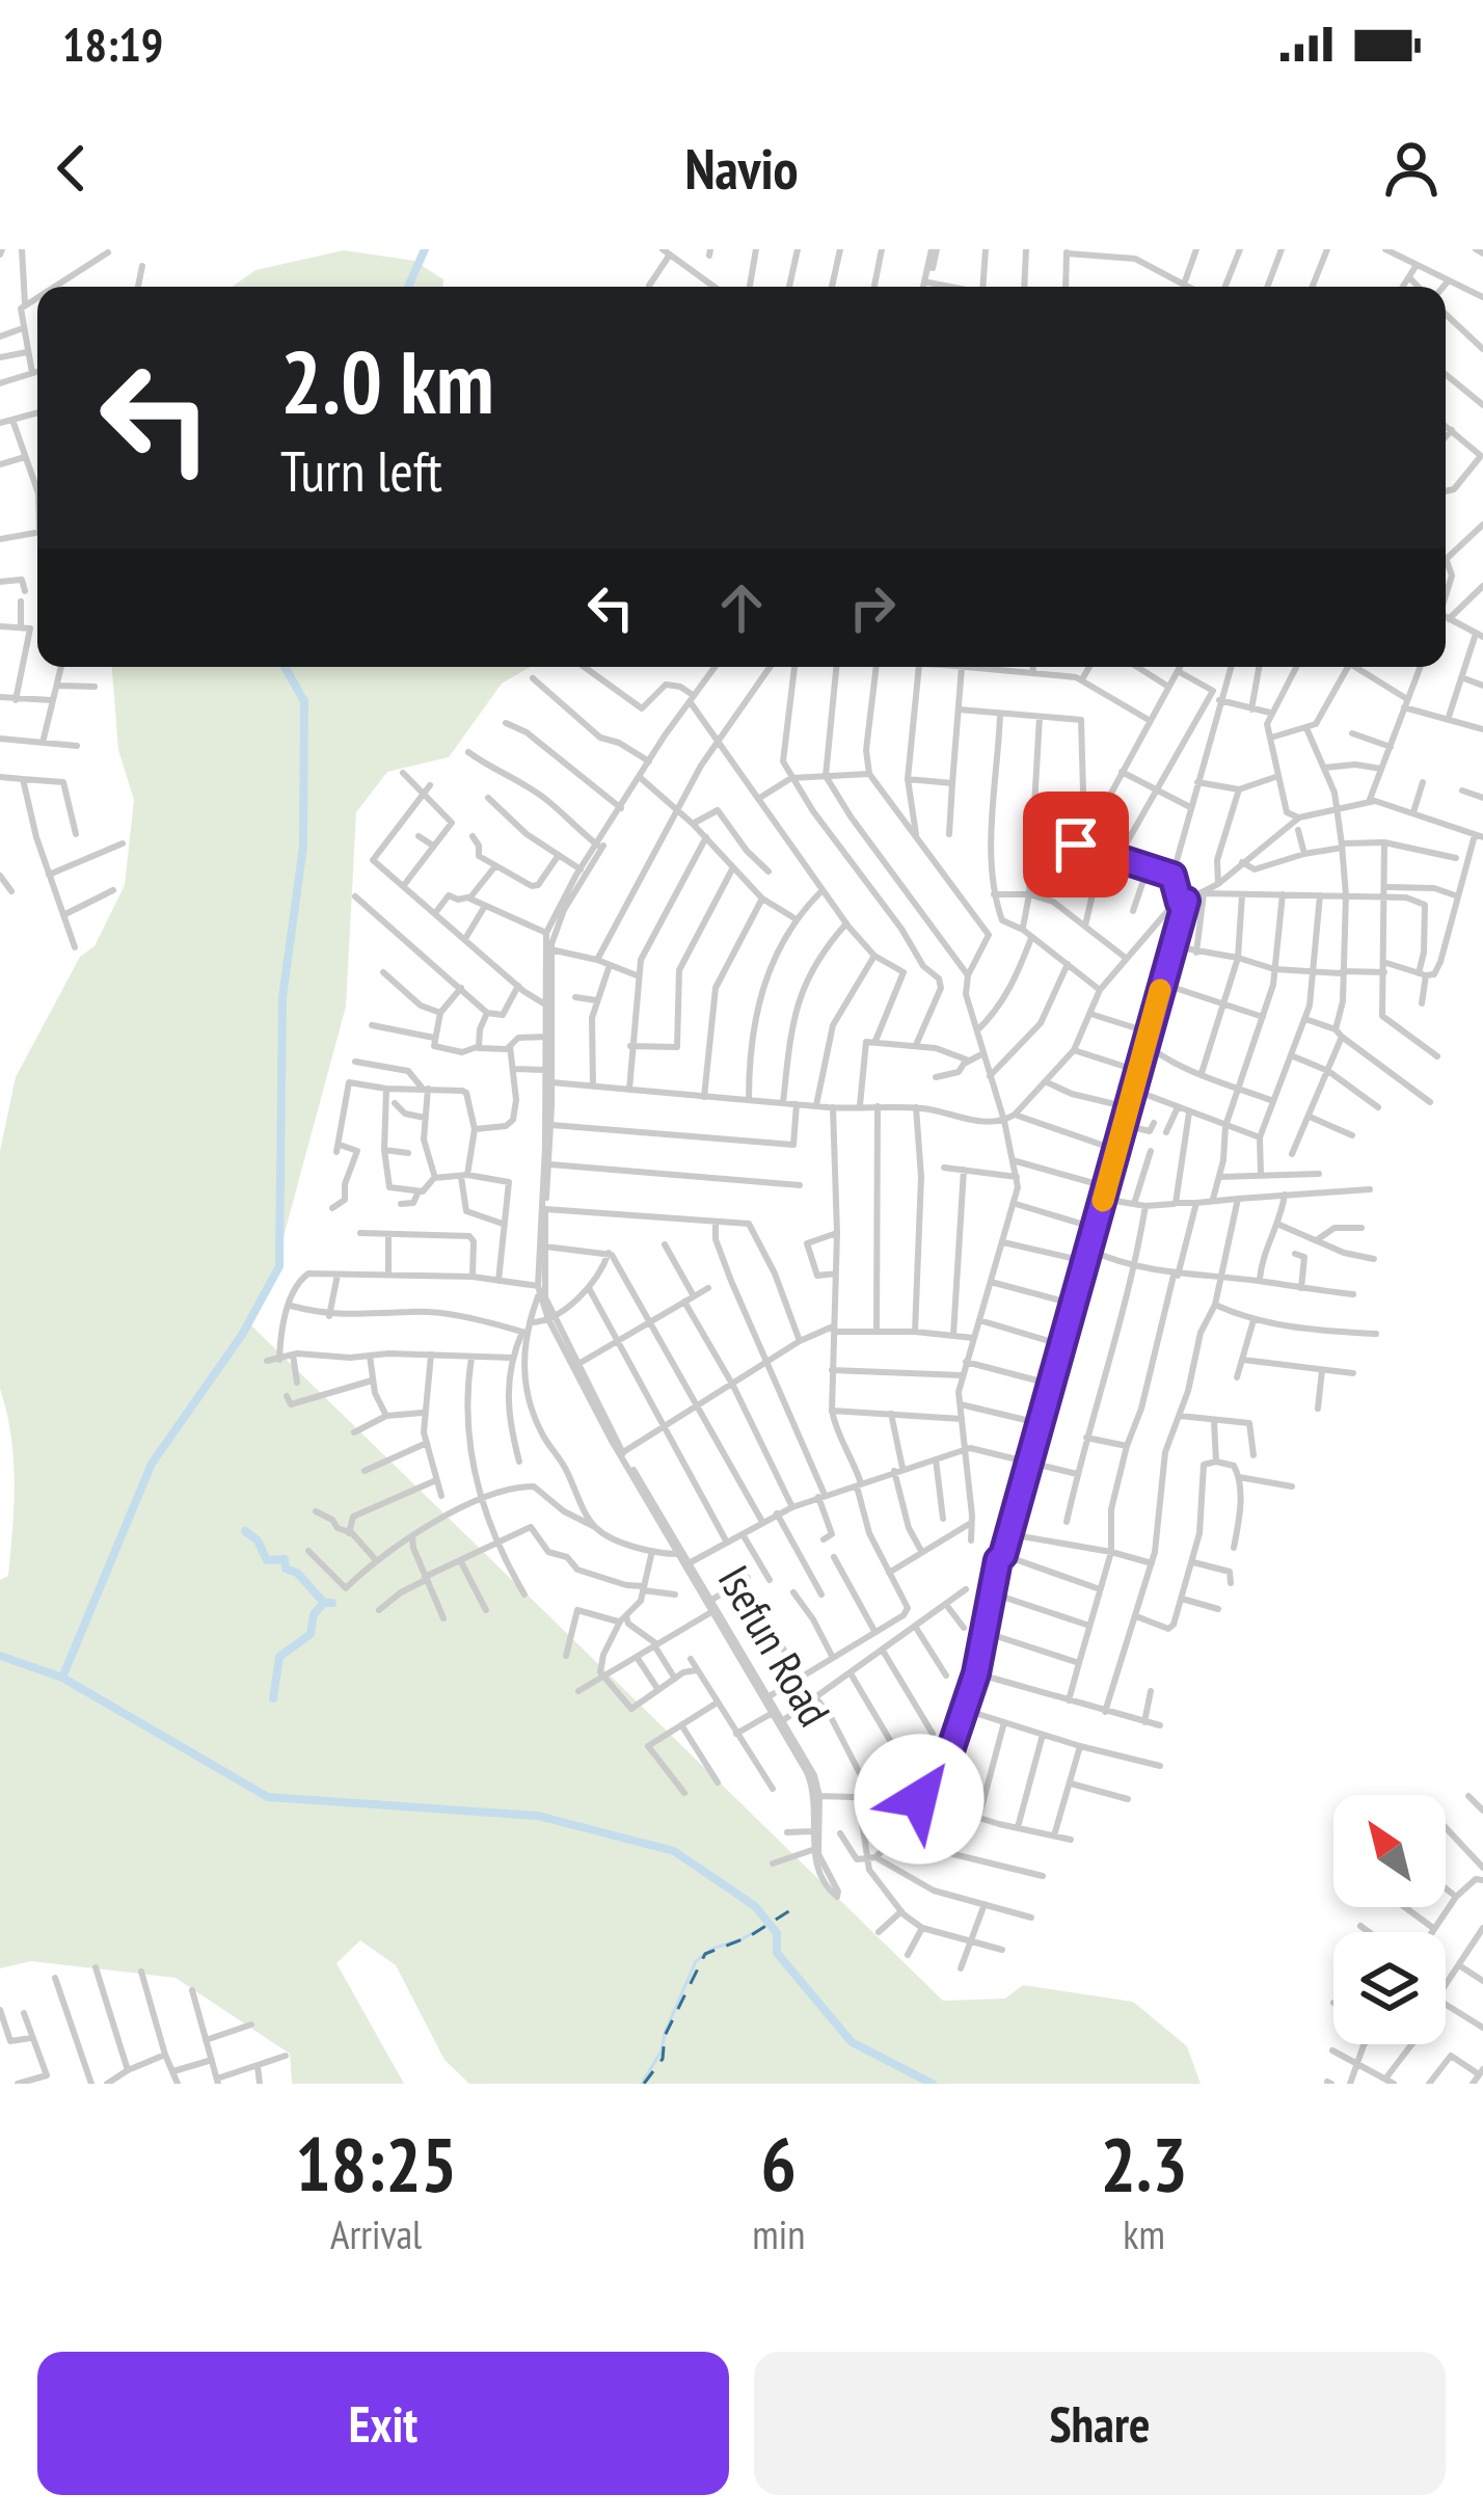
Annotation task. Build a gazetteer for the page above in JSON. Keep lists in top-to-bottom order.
{
  "streets": {
    "street": ["Isefun Road"]
  },
  "north": "top left",
  "page": {
    "status": "18:19",
    "header": "Navio",
    "turn": ["2.0 km", "Turn left"],
    "eta": [
      "18:25",
      "Arrival",
      "6",
      "min",
      "2.3",
      "km"
    ],
    "buttons": ["Exit", "Share"]
  }
}
